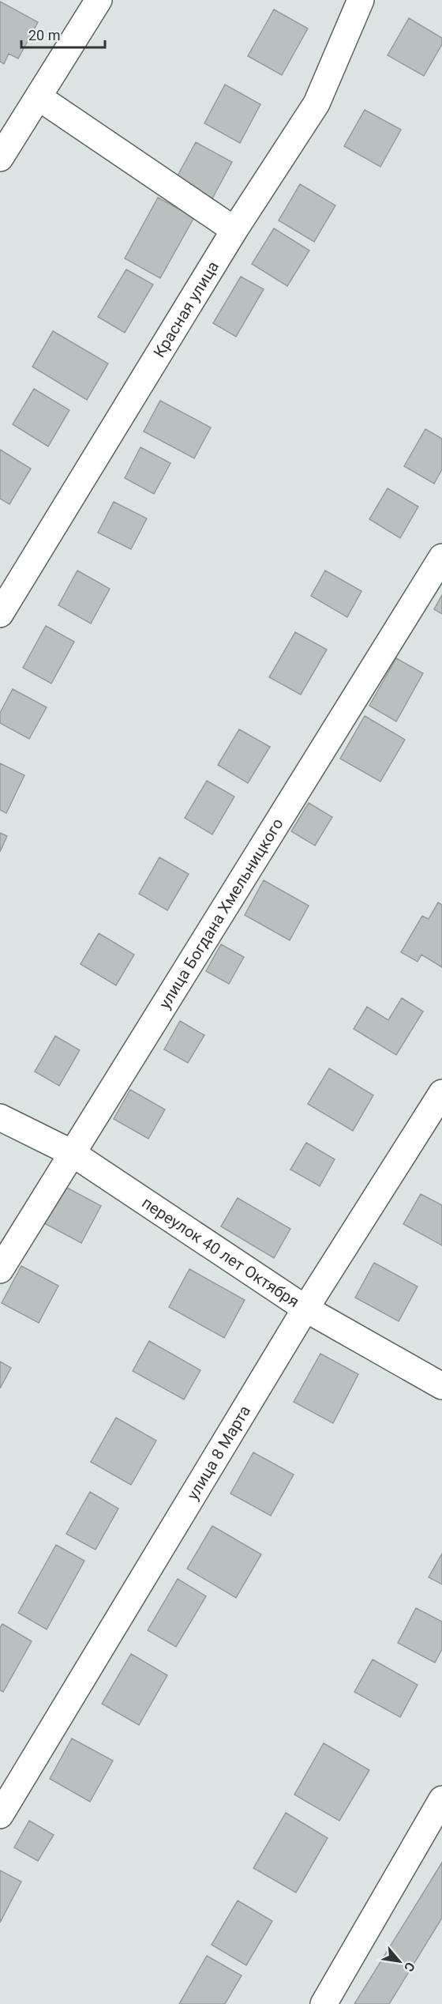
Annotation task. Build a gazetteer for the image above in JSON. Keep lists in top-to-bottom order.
{
  "streets": {
    "street": [
      "Красная улица",
      "улица Богдана Хмельницкого",
      "переулок 40 лет Октября",
      "улица 8 Марта"
    ]
  },
  "crossings": [
    ["улица Богдана Хмельницкого", "переулок 40 лет Октября"],
    ["переулок 40 лет Октября", "улица 8 Марта"]
  ],
  "scale_bar": "20 m",
  "north": "bottom right"
}
